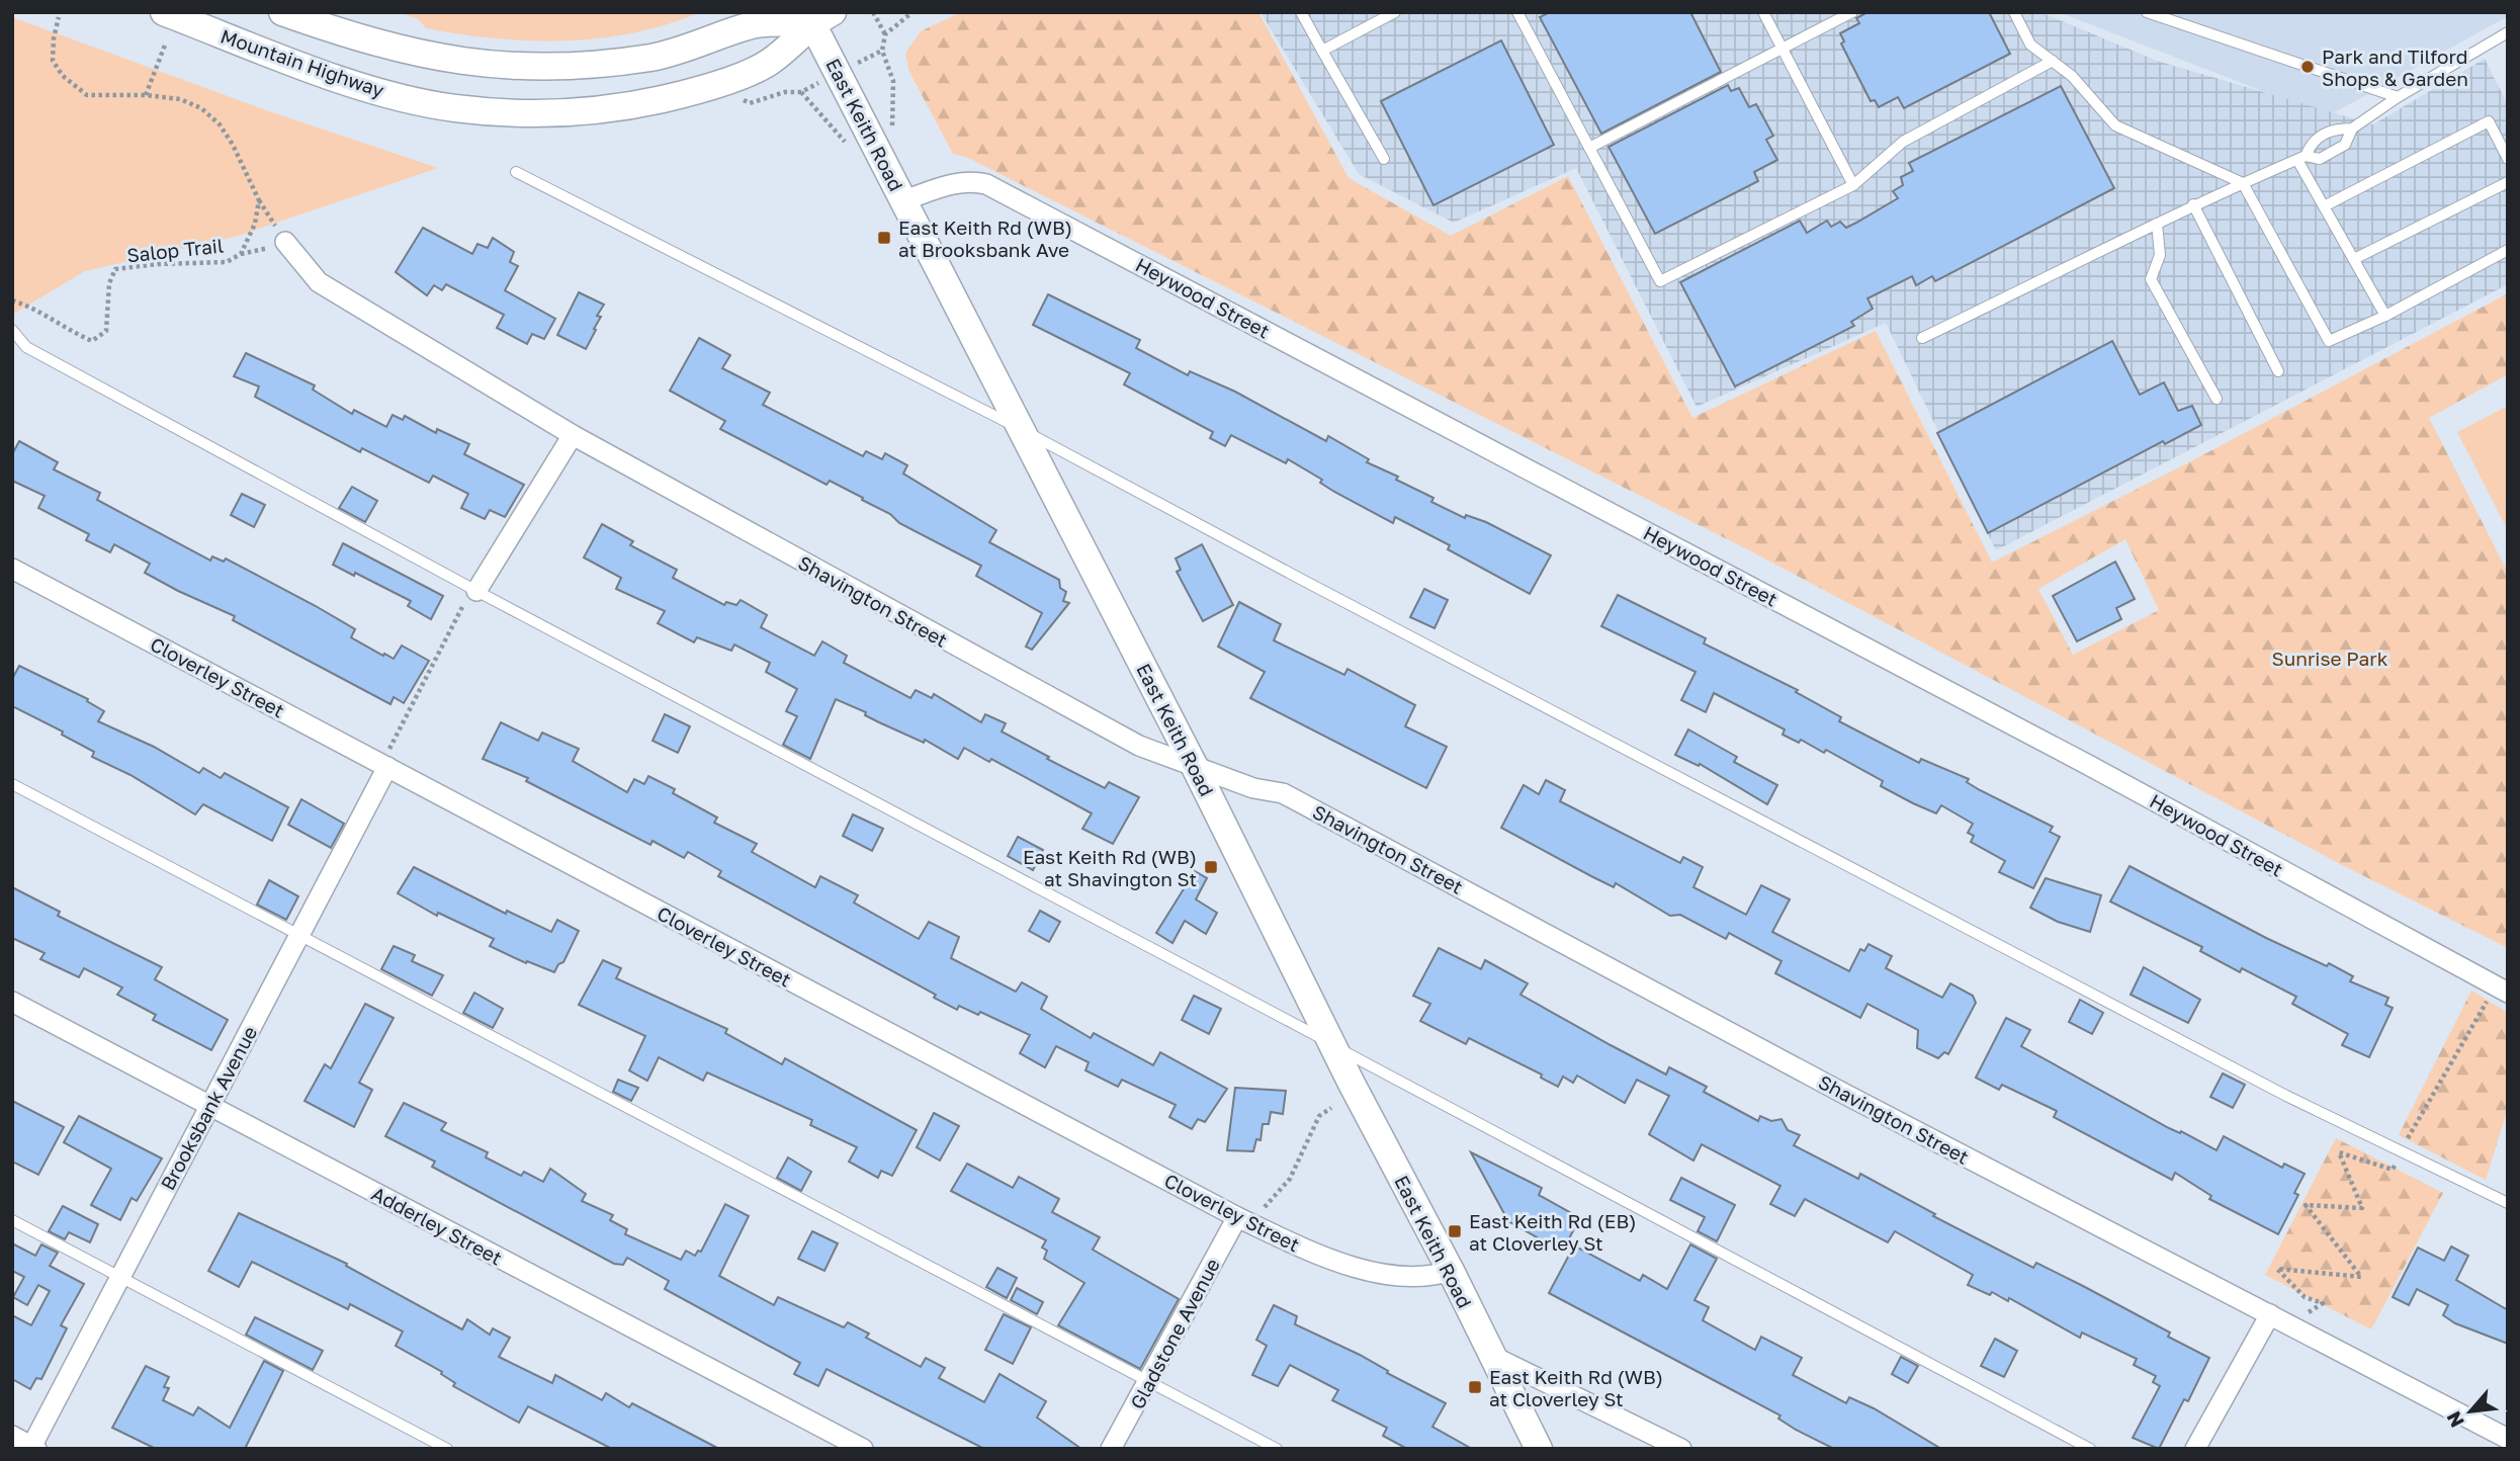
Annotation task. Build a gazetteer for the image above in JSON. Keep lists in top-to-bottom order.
{
  "streets": {
    "main road": ["Mountain Highway", "East Keith Road"],
    "street": [
      "Heywood Street",
      "Shavington Street",
      "Cloverley Street",
      "Brooksbank Avenue",
      "Adderley Street",
      "Gladstone Avenue"
    ],
    "path": ["Salop Trail"]
  },
  "crossings": [
    ["Mountain Highway", "East Keith Road"],
    ["East Keith Road", "Heywood Street"],
    ["East Keith Road", "Shavington Street"],
    ["East Keith Road", "Cloverley Street"],
    ["Cloverley Street", "Brooksbank Avenue"],
    ["Cloverley Street", "Gladstone Avenue"],
    ["Brooksbank Avenue", "Adderley Street"]
  ],
  "parks": ["Sunrise Park"],
  "places": {
    "other": ["Park and Tilford Shops & Garden"],
    "transit": [
      "East Keith Rd (WB) at Brooksbank Ave",
      "East Keith Rd (WB) at Shavington St",
      "East Keith Rd (EB) at Cloverley St",
      "East Keith Rd (WB) at Cloverley St"
    ]
  },
  "north": "bottom left"
}
